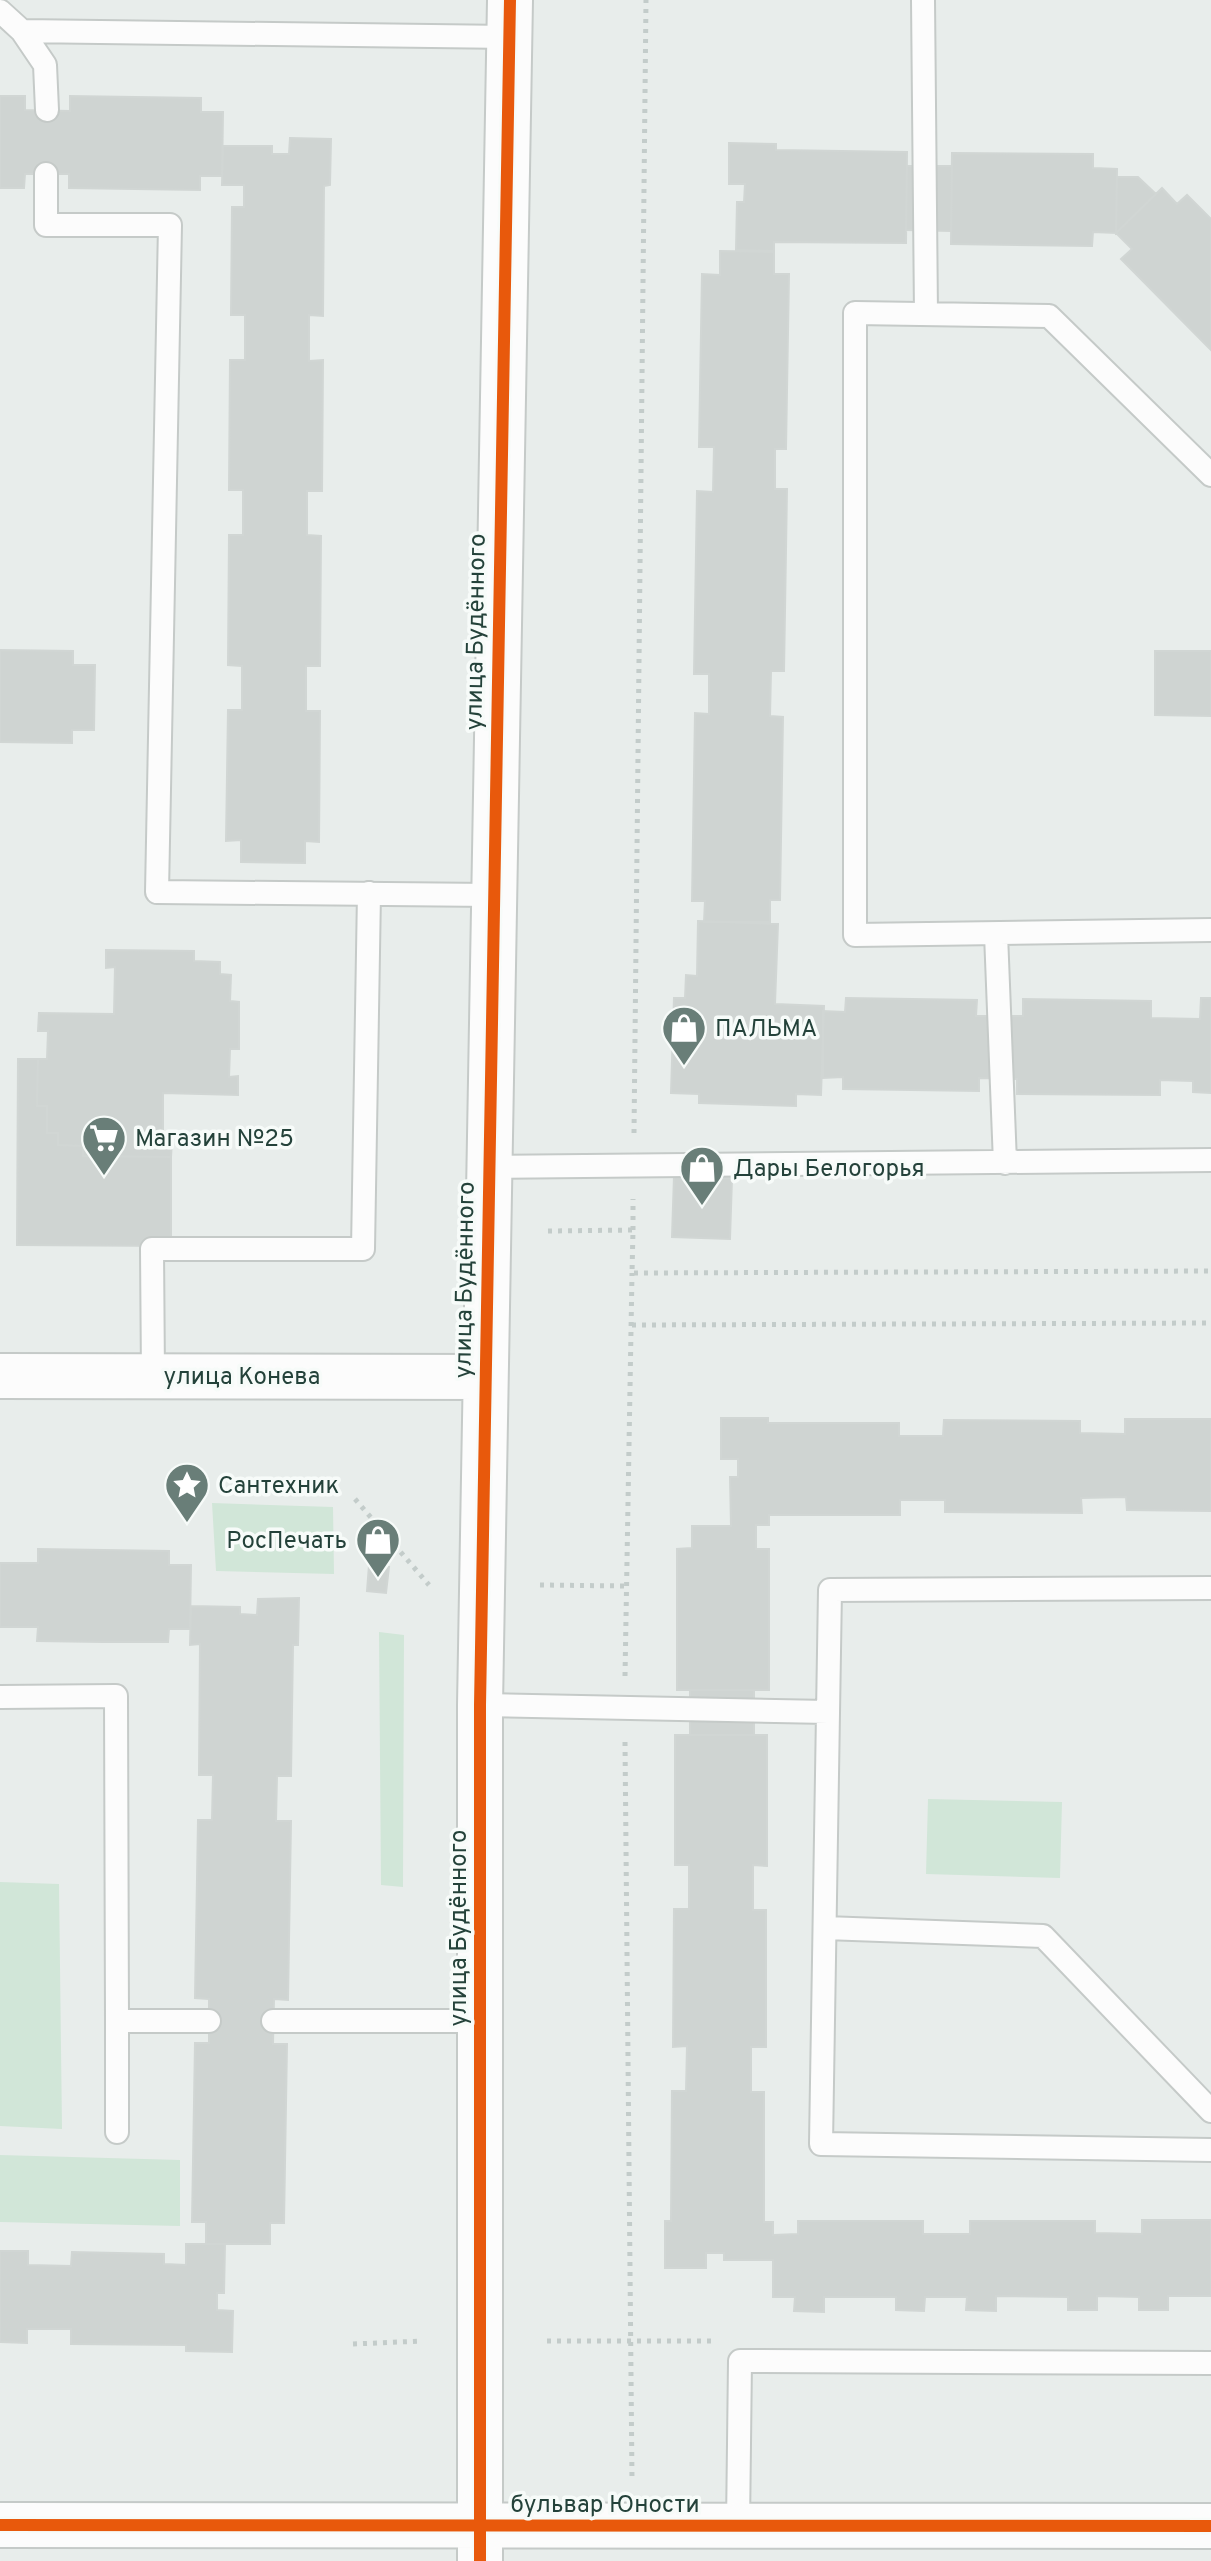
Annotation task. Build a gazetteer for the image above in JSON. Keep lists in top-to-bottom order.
{
  "streets": {
    "street": ["улица Будённого", "улица Конева", "бульвар Юности"]
  },
  "crossings": [
    ["улица Будённого", "улица Конева"],
    ["улица Будённого", "бульвар Юности"]
  ],
  "places": {
    "shop": ["ПАЛЬМА", "Дары Белогорья", "РосПечать"],
    "supermarket": ["Магазин №25"],
    "place": ["Сантехник"]
  }
}
